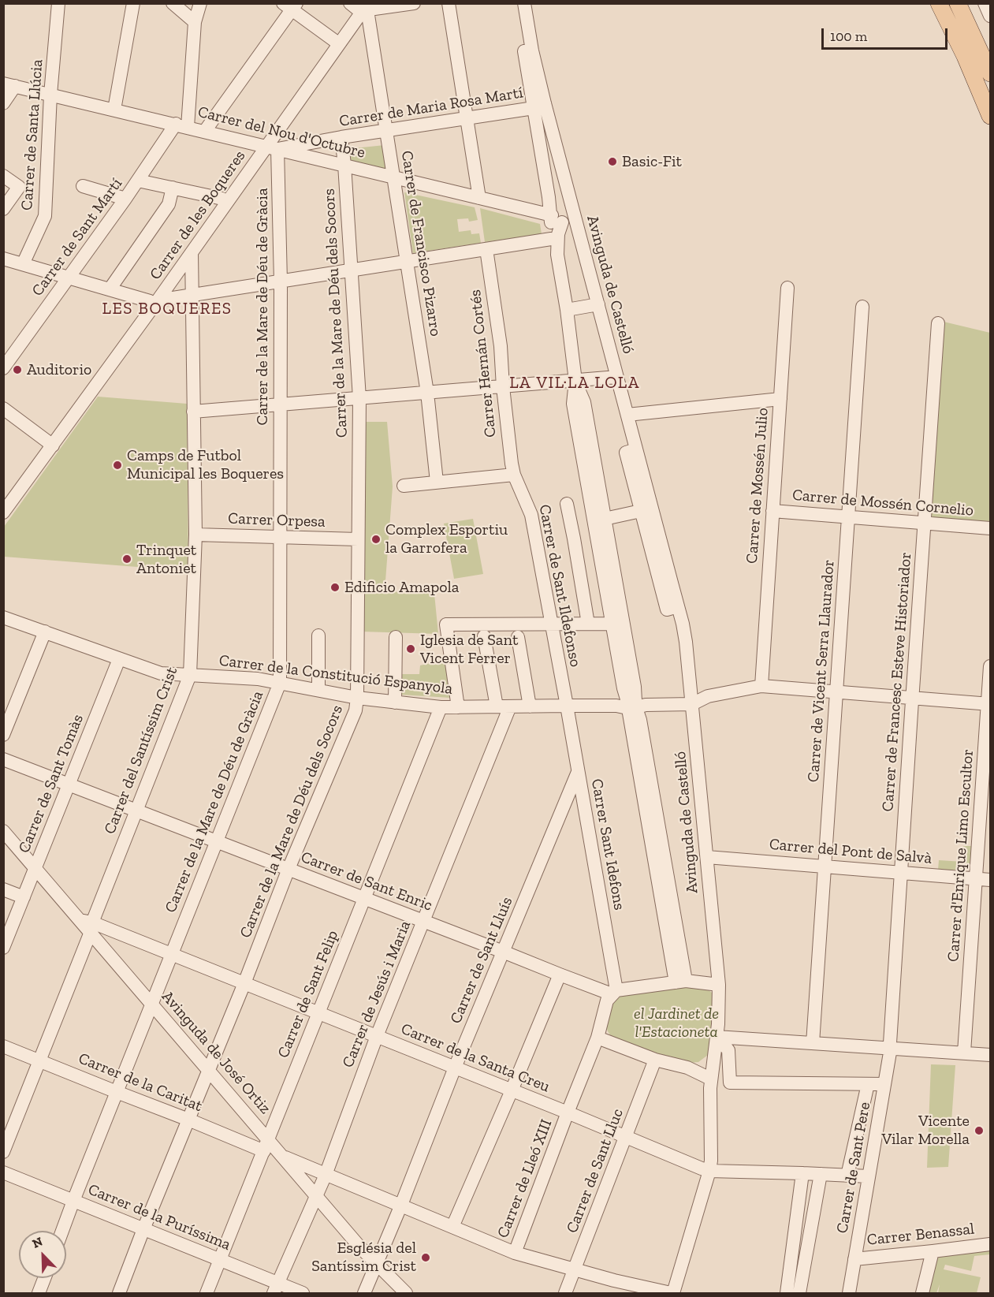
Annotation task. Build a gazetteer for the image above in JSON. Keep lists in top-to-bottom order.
{
  "streets": {
    "street": [
      "Carrer de Maria Rosa Martí",
      "Carrer del Nou d'Octubre",
      "Carrer de Santa Llúcia",
      "Carrer de les Boqueres",
      "Carrer de Sant Martí",
      "Carrer de Francisco Pizarro",
      "Avinguda de Castelló",
      "Carrer de la Mare de Déu de Gràcia",
      "Carrer de la Mare de Déu dels Socors",
      "Carrer Hernán Cortés",
      "Carrer de Mossén Julio",
      "Carrer de Mossén Cornelio",
      "Carrer Orpesa",
      "Carrer de Sant Ildefonso",
      "Carrer de Vicent Serra Llaurador",
      "Carrer de la Constitució Espanyola",
      "Carrer de Francesc Esteve Historiador",
      "Carrer del Santíssim Crist",
      "Carrer de Sant Tomàs",
      "Carrer Sant Idefons",
      "Carrer del Pont de Salvà",
      "Carrer d'Enrique Limo Escultor",
      "Carrer de Sant Enric",
      "Carrer de Sant Lluís",
      "Carrer de Sant Felip",
      "Carrer de Jesús i Maria",
      "Avinguda de José Ortiz",
      "Carrer de la Santa Creu",
      "Carrer de la Caritat",
      "Carrer de Sant Pere",
      "Carrer de Sant Lluc",
      "Carrer de Lleó XIII",
      "Carrer de la Puríssima",
      "Carrer Benassal"
    ]
  },
  "crossings": [
    ["Carrer de Maria Rosa Martí", "Carrer del Nou d'Octubre"],
    ["Carrer de Maria Rosa Martí", "Carrer de les Boqueres"],
    ["Carrer de Maria Rosa Martí", "Carrer de Francisco Pizarro"],
    ["Carrer de Maria Rosa Martí", "Carrer de la Mare de Déu de Gràcia"],
    ["Carrer de Maria Rosa Martí", "Carrer de la Mare de Déu dels Socors"],
    ["Carrer del Nou d'Octubre", "Carrer de Santa Llúcia"],
    ["Carrer del Nou d'Octubre", "Carrer de les Boqueres"],
    ["Carrer del Nou d'Octubre", "Carrer de Sant Martí"],
    ["Carrer del Nou d'Octubre", "Carrer de Francisco Pizarro"],
    ["Carrer del Nou d'Octubre", "Carrer de la Mare de Déu de Gràcia"],
    ["Carrer del Nou d'Octubre", "Carrer de la Mare de Déu dels Socors"],
    ["Carrer de les Boqueres", "Carrer de Francisco Pizarro"],
    ["Carrer de les Boqueres", "Carrer de la Mare de Déu de Gràcia"],
    ["Carrer de les Boqueres", "Carrer del Santíssim Crist"],
    ["Avinguda de Castelló", "Carrer de la Constitució Espanyola"],
    ["Avinguda de Castelló", "Carrer del Pont de Salvà"],
    ["Avinguda de Castelló", "Carrer de la Santa Creu"],
    ["Carrer de la Mare de Déu de Gràcia", "Carrer Orpesa"],
    ["Carrer de la Mare de Déu de Gràcia", "Carrer de la Constitució Espanyola"],
    ["Carrer de la Mare de Déu de Gràcia", "Carrer de Sant Enric"],
    ["Carrer de la Mare de Déu de Gràcia", "Avinguda de José Ortiz"],
    ["Carrer de la Mare de Déu de Gràcia", "Carrer de la Santa Creu"],
    ["Carrer de la Mare de Déu de Gràcia", "Carrer de la Caritat"],
    ["Carrer de la Mare de Déu de Gràcia", "Carrer de la Puríssima"],
    ["Carrer de la Mare de Déu dels Socors", "Carrer Orpesa"],
    ["Carrer de la Mare de Déu dels Socors", "Carrer de la Constitució Espanyola"],
    ["Carrer de la Mare de Déu dels Socors", "Carrer de Sant Enric"],
    ["Carrer de la Mare de Déu dels Socors", "Avinguda de José Ortiz"],
    ["Carrer de la Mare de Déu dels Socors", "Carrer de la Santa Creu"],
    ["Carrer de la Mare de Déu dels Socors", "Carrer de la Caritat"],
    ["Carrer de la Mare de Déu dels Socors", "Carrer de la Puríssima"],
    ["Carrer Hernán Cortés", "Carrer de Sant Ildefonso"],
    ["Carrer de Mossén Julio", "Carrer de Mossén Cornelio"],
    ["Carrer de Mossén Cornelio", "Carrer de Vicent Serra Llaurador"],
    ["Carrer de Mossén Cornelio", "Carrer de Francesc Esteve Historiador"],
    ["Carrer Orpesa", "Carrer del Santíssim Crist"],
    ["Carrer de Sant Ildefonso", "Carrer de la Constitució Espanyola"],
    ["Carrer de Sant Ildefonso", "Carrer Sant Idefons"],
    ["Carrer de Vicent Serra Llaurador", "Carrer del Pont de Salvà"],
    ["Carrer de la Constitució Espanyola", "Carrer del Santíssim Crist"],
    ["Carrer de la Constitució Espanyola", "Carrer de Sant Tomàs"],
    ["Carrer de la Constitució Espanyola", "Carrer Sant Idefons"],
    ["Carrer de la Constitució Espanyola", "Carrer de Sant Felip"],
    ["Carrer de la Constitució Espanyola", "Carrer de Jesús i Maria"],
    ["Carrer de Francesc Esteve Historiador", "Carrer del Pont de Salvà"],
    ["Carrer de Francesc Esteve Historiador", "Carrer de Sant Pere"],
    ["Carrer del Santíssim Crist", "Carrer de Sant Enric"],
    ["Carrer del Santíssim Crist", "Avinguda de José Ortiz"],
    ["Carrer del Santíssim Crist", "Carrer de la Santa Creu"],
    ["Carrer del Santíssim Crist", "Carrer de la Caritat"],
    ["Carrer de Sant Tomàs", "Carrer de Sant Enric"],
    ["Carrer de Sant Tomàs", "Avinguda de José Ortiz"],
    ["Carrer Sant Idefons", "Carrer de Sant Enric"],
    ["Carrer Sant Idefons", "Carrer de Sant Lluís"],
    ["Carrer Sant Idefons", "Carrer de Lleó XIII"],
    ["Carrer del Pont de Salvà", "Carrer d'Enrique Limo Escultor"],
    ["Carrer de Sant Enric", "Carrer de Sant Lluís"],
    ["Carrer de Sant Enric", "Carrer de Sant Felip"],
    ["Carrer de Sant Enric", "Carrer de Jesús i Maria"],
    ["Carrer de Sant Enric", "Carrer de Lleó XIII"],
    ["Carrer de Sant Lluís", "Avinguda de José Ortiz"],
    ["Carrer de Sant Lluís", "Carrer de la Santa Creu"],
    ["Carrer de Sant Felip", "Avinguda de José Ortiz"],
    ["Carrer de Sant Felip", "Carrer de la Santa Creu"],
    ["Carrer de Sant Felip", "Carrer de la Caritat"],
    ["Carrer de Sant Felip", "Carrer de la Puríssima"],
    ["Carrer de Jesús i Maria", "Avinguda de José Ortiz"],
    ["Carrer de Jesús i Maria", "Carrer de la Santa Creu"],
    ["Carrer de Jesús i Maria", "Carrer de la Puríssima"],
    ["Avinguda de José Ortiz", "Carrer de la Santa Creu"],
    ["Avinguda de José Ortiz", "Carrer de la Caritat"],
    ["Carrer de la Santa Creu", "Carrer de Sant Pere"],
    ["Carrer de la Santa Creu", "Carrer de Sant Lluc"],
    ["Carrer de la Santa Creu", "Carrer de Lleó XIII"],
    ["Carrer de Sant Pere", "Carrer Benassal"]
  ],
  "districts": ["LES BOQUERES", "LA VIL·LA LOLA"],
  "parks": ["el Jardinet de l'Estacioneta"],
  "places": [
    "Basic-Fit",
    "Auditorio",
    "Camps de Futbol Municipal les Boqueres",
    "Complex Esportiu la Garrofera",
    "Trinquet Antoniet",
    "Edificio Amapola",
    "Iglesia de Sant Vicent Ferrer",
    "Vicente Vilar Morella",
    "Església del Santíssim Crist"
  ],
  "scale_bar": "100 m",
  "north": "top left"
}
